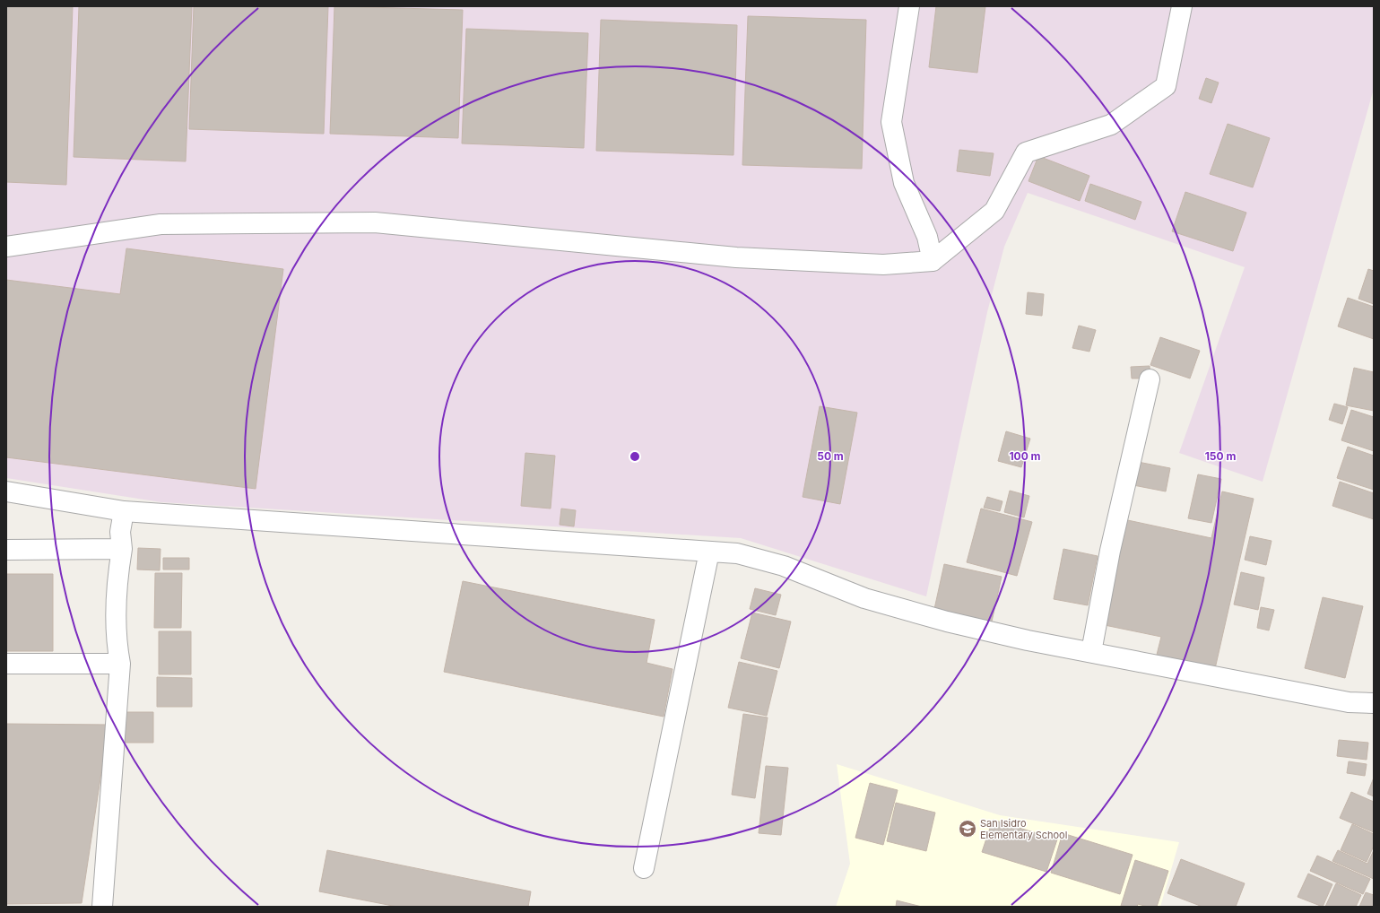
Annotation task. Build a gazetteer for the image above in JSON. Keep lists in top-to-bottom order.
{
  "places": {
    "school or university": ["San Isidro Elementary School"]
  },
  "rings": ["50 m", "100 m", "150 m"]
}
